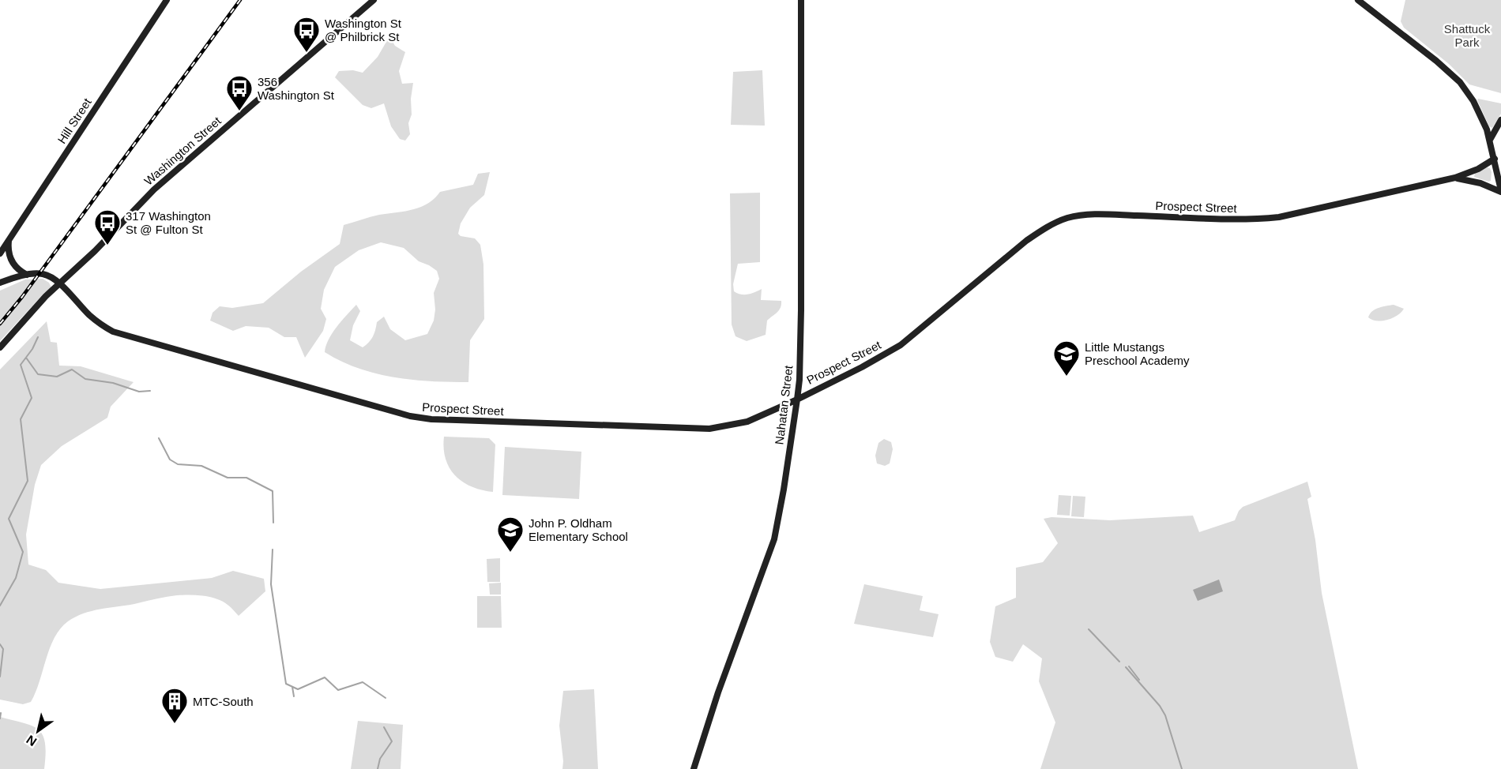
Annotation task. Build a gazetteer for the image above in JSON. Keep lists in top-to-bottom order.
{
  "streets": {
    "street": [
      "Hill Street",
      "Washington Street",
      "Prospect Street",
      "Nahatan Street"
    ]
  },
  "crossings": [
    ["Washington Street", "Prospect Street"],
    ["Prospect Street", "Nahatan Street"]
  ],
  "parks": ["Shattuck Park"],
  "places": {
    "bus stop": ["Washington St @ Philbrick St", "356 Washington St", "317 Washington St @ Fulton St"],
    "school or university": ["Little Mustangs Preschool Academy", "John P. Oldham Elementary School"],
    "building": ["MTC-South"]
  },
  "north": "bottom left"
}
